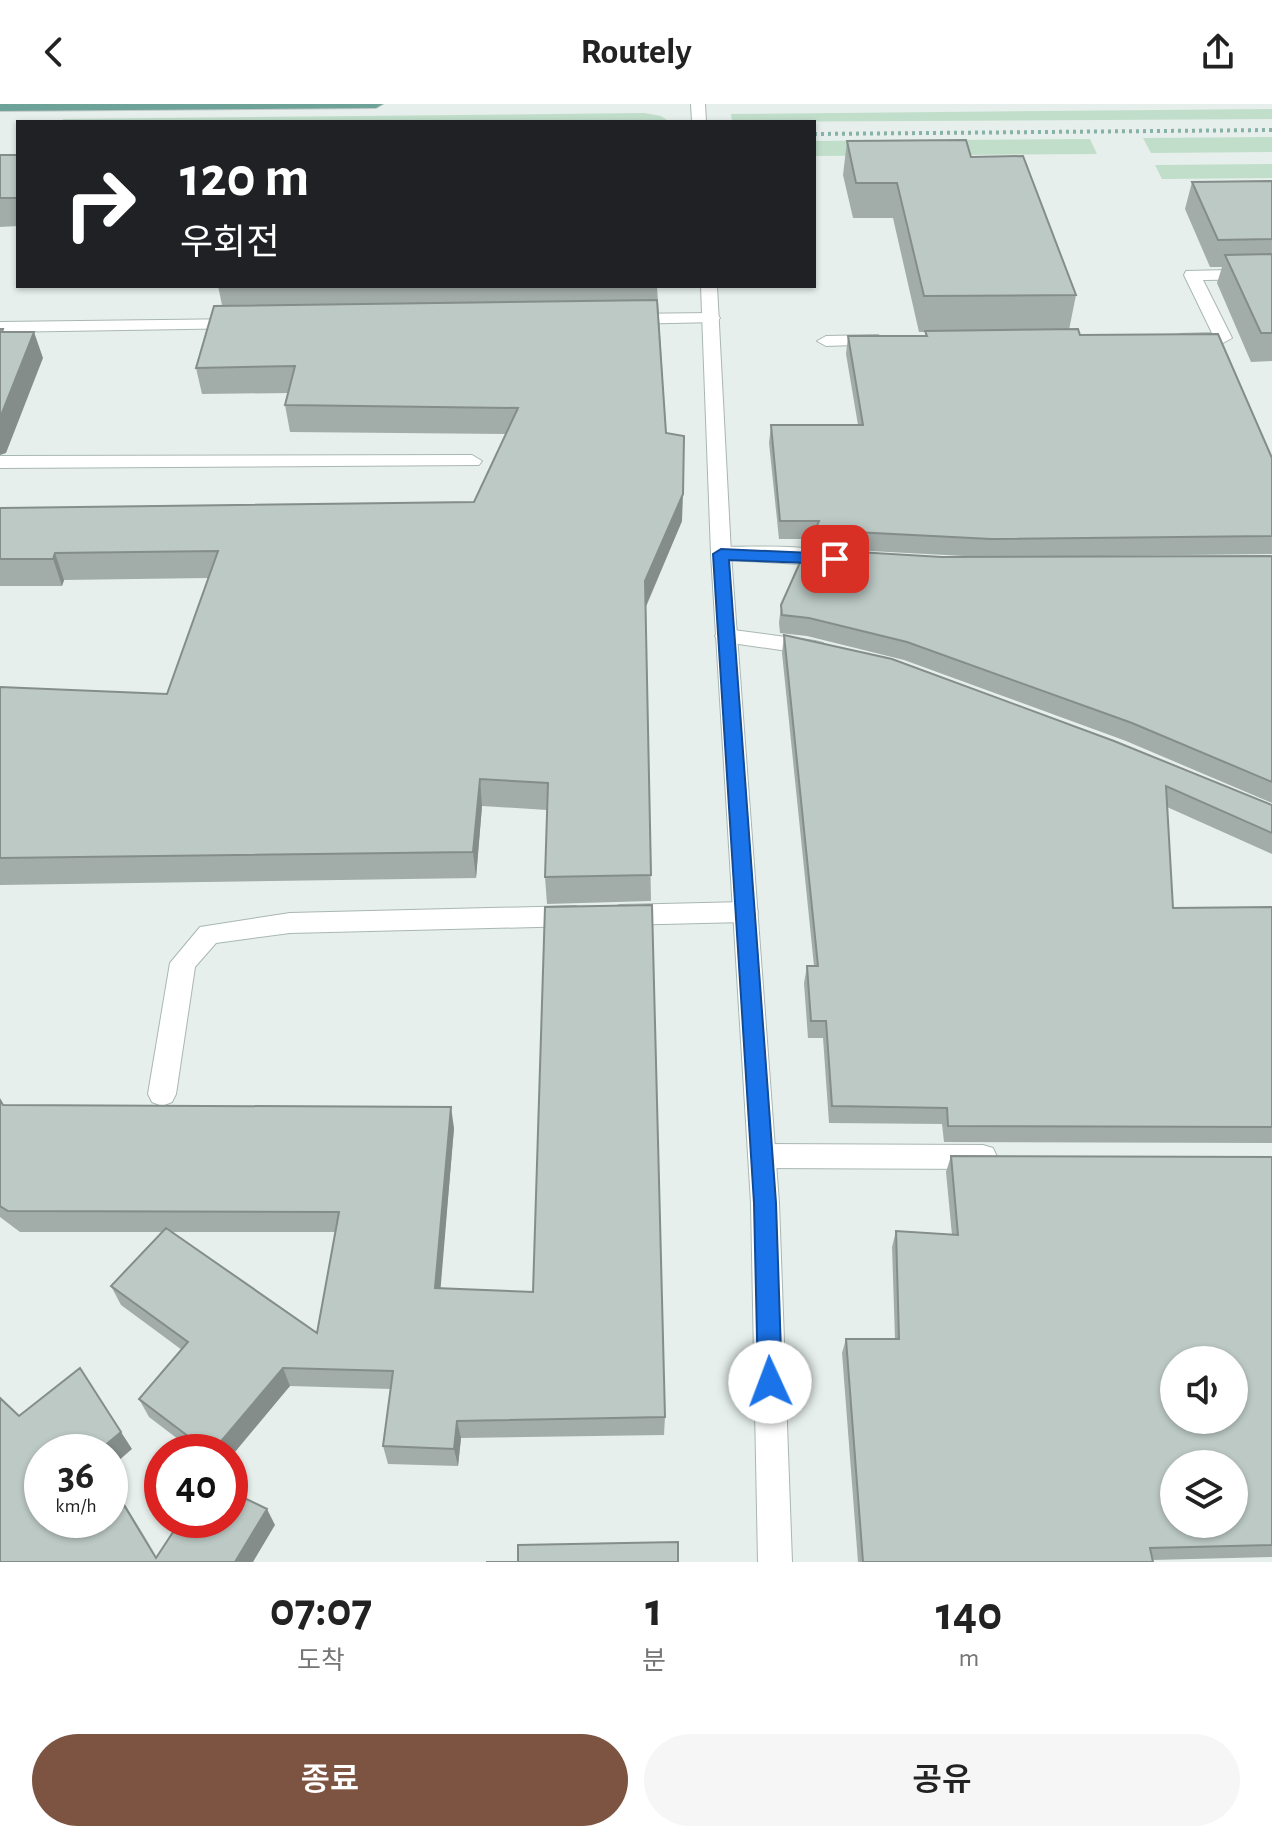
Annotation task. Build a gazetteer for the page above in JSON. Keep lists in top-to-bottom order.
{
  "page": {
    "header": "Routely",
    "turn": ["120 m", "우회전"],
    "speed": "36 km/h",
    "limit": "40",
    "eta": [
      "07:07",
      "도착",
      "1",
      "분",
      "140",
      "m"
    ],
    "buttons": ["종료", "공유"]
  }
}
